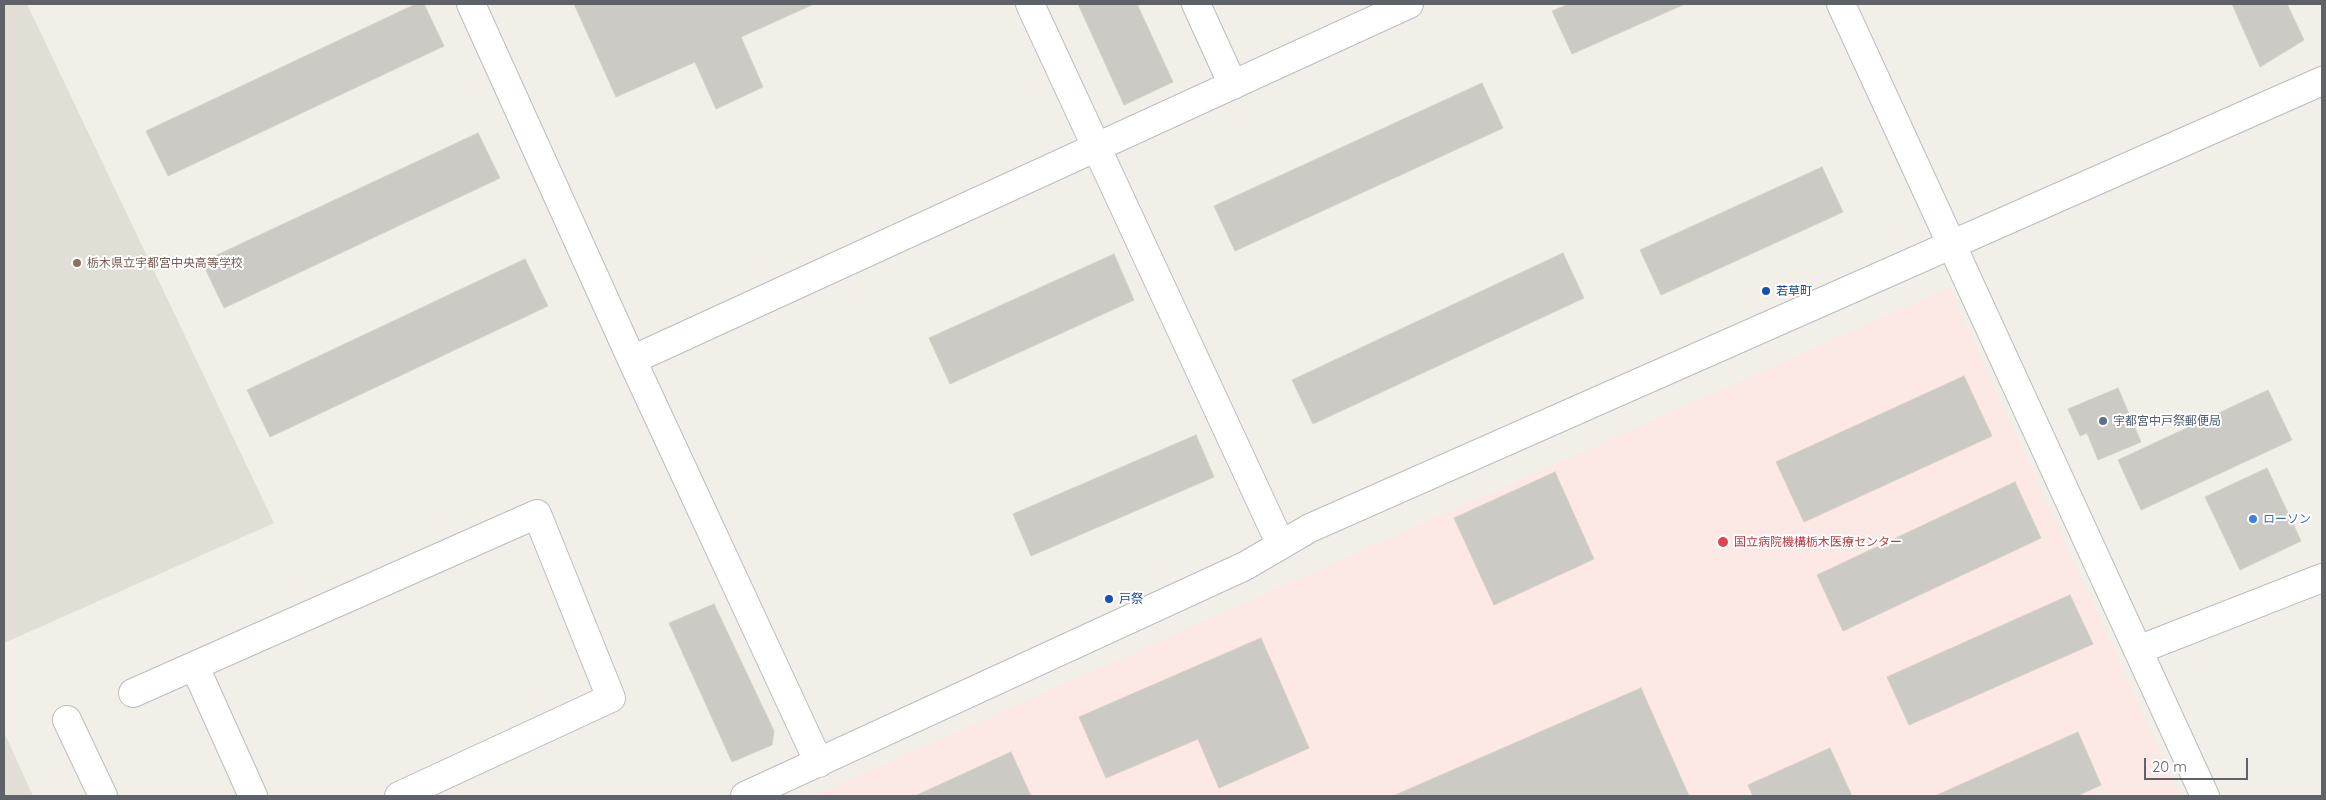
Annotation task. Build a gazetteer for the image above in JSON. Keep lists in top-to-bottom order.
{
  "places": [
    "栃木県立宇都宮中央高等学校",
    "若草町",
    "宇都宮中戸祭郵便局",
    "ローソン",
    "国立病院機構栃木医療センター",
    "戸祭"
  ],
  "scale_bar": "20 m"
}
